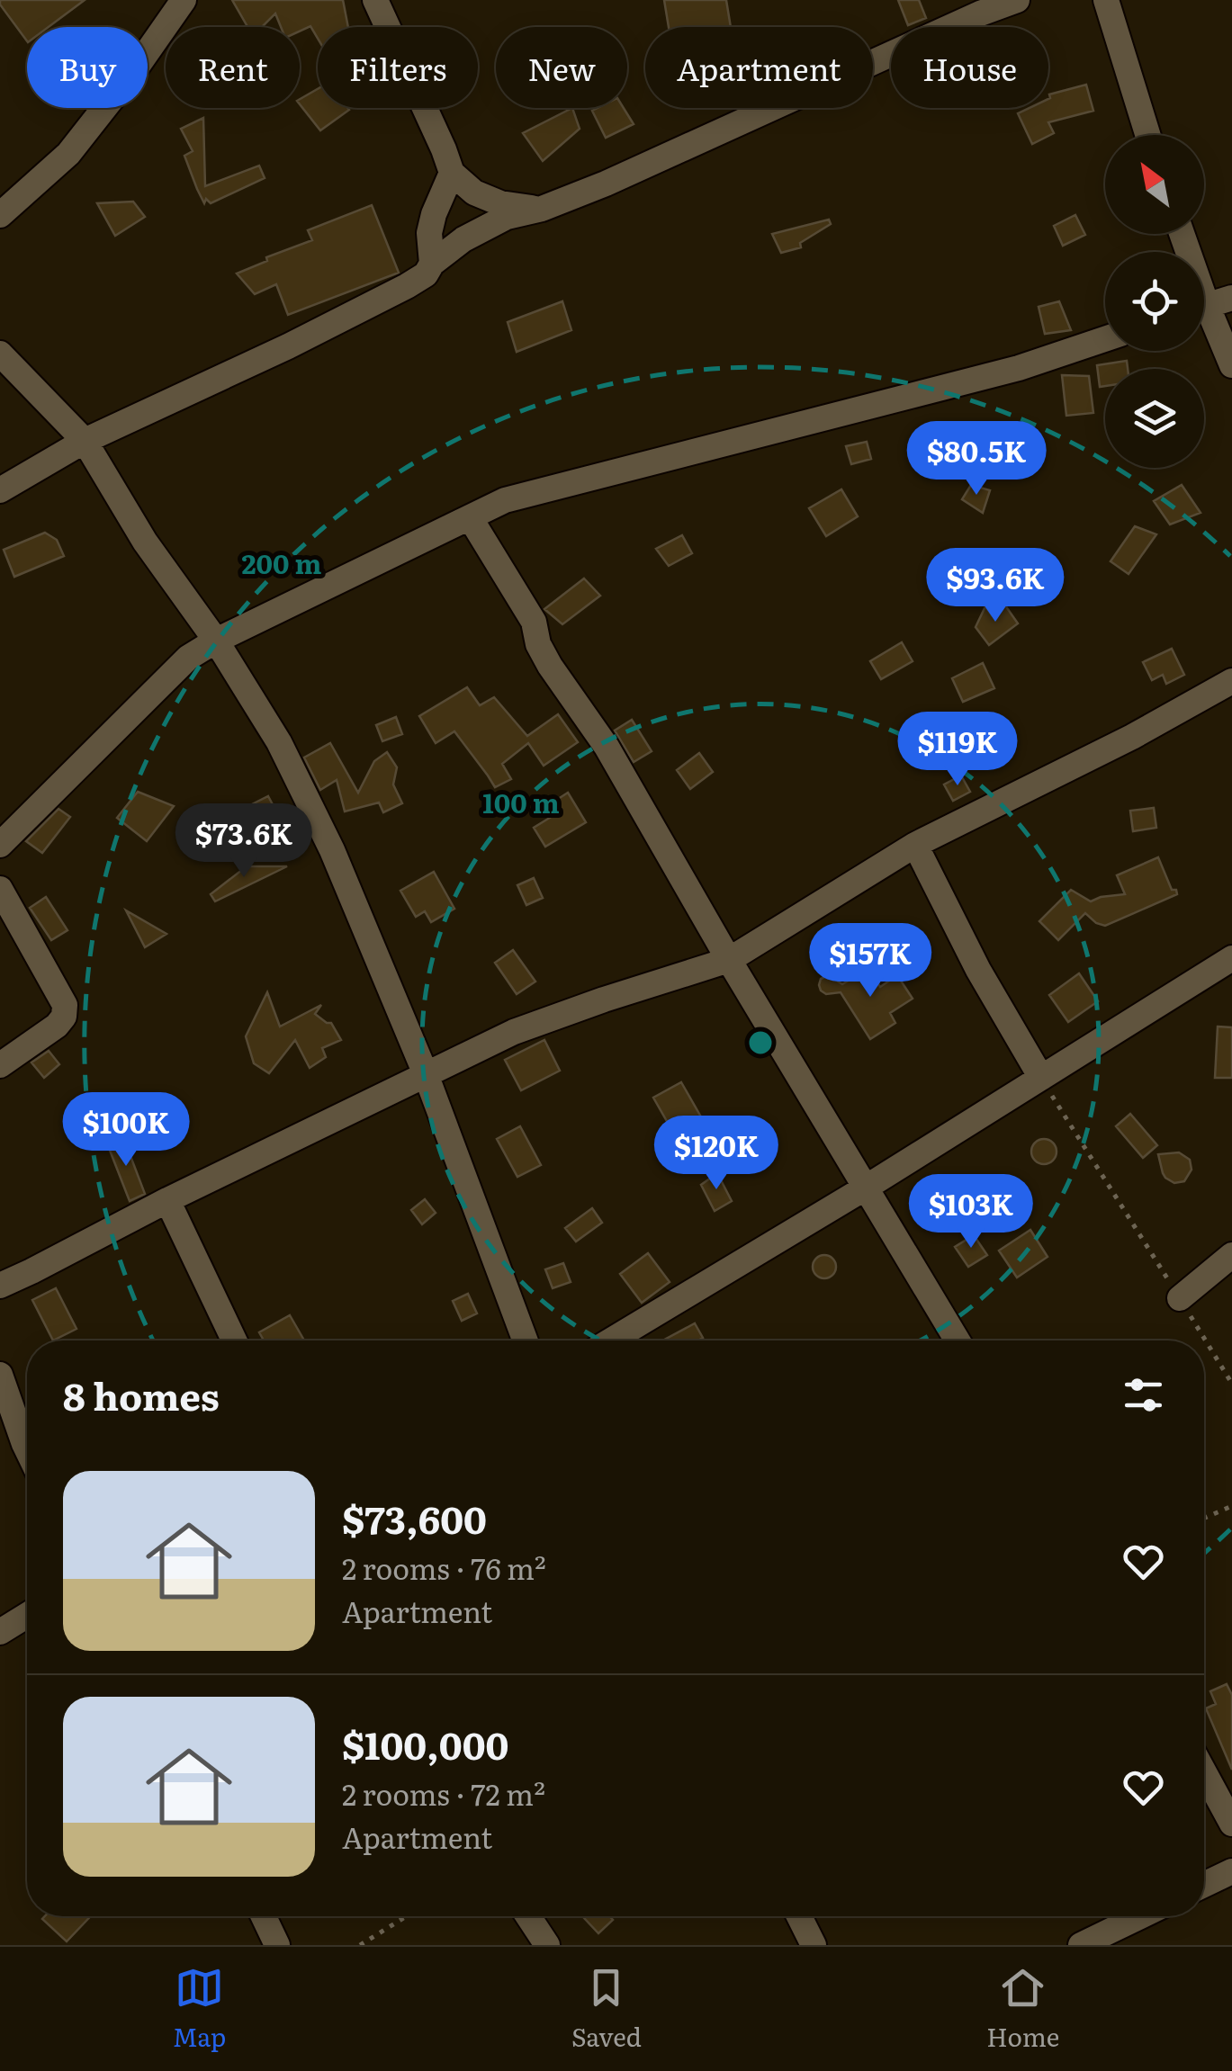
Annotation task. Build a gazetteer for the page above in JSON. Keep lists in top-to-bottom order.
{
  "north": "top left",
  "page": {
    "chip": [
      "Buy",
      "Rent",
      "Filters",
      "New",
      "Apartment",
      "House"
    ],
    "price": [
      "$80.5K",
      "$93.6K",
      "$119K",
      "$73.6K",
      "$157K",
      "$100K",
      "$120K",
      "$103K"
    ],
    "heading": "8 homes",
    "list": [
      {
        "name": "$73,600",
        "note": "2 rooms · 76 m² · Apartment"
      },
      {
        "name": "$100,000",
        "note": "2 rooms · 72 m² · Apartment"
      }
    ],
    "tabs": ["Map", "Saved", "Home"]
  },
  "rings": ["200 m", "100 m"]
}
